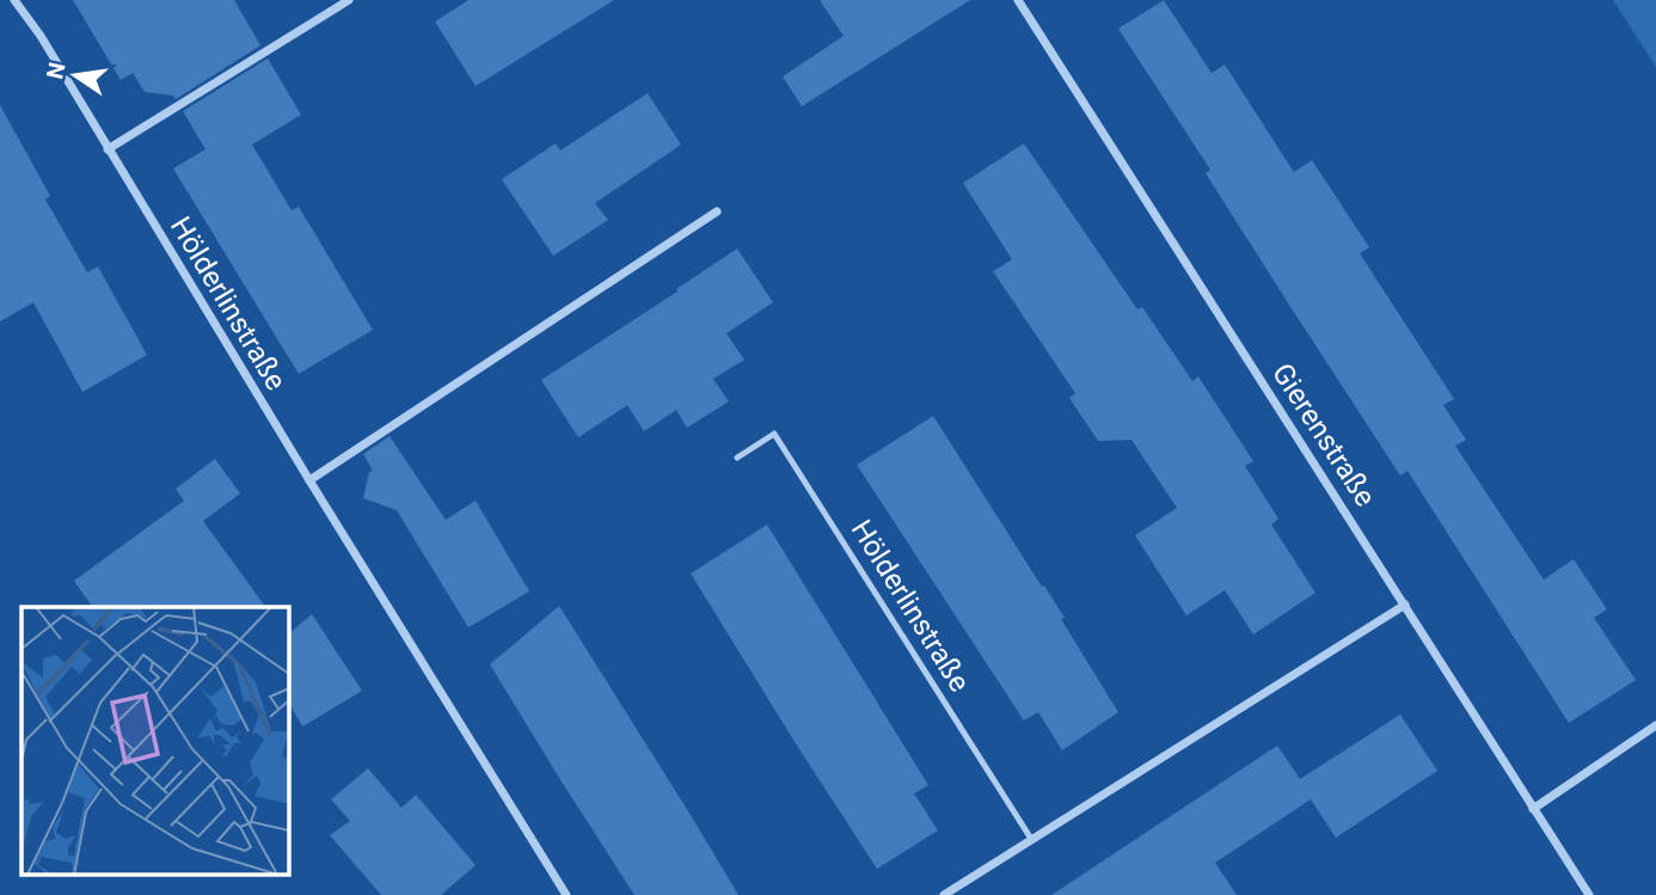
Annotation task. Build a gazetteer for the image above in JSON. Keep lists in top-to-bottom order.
{
  "streets": {
    "street": ["Hölderlinstraße", "Gierenstraße"]
  },
  "north": "left"
}
